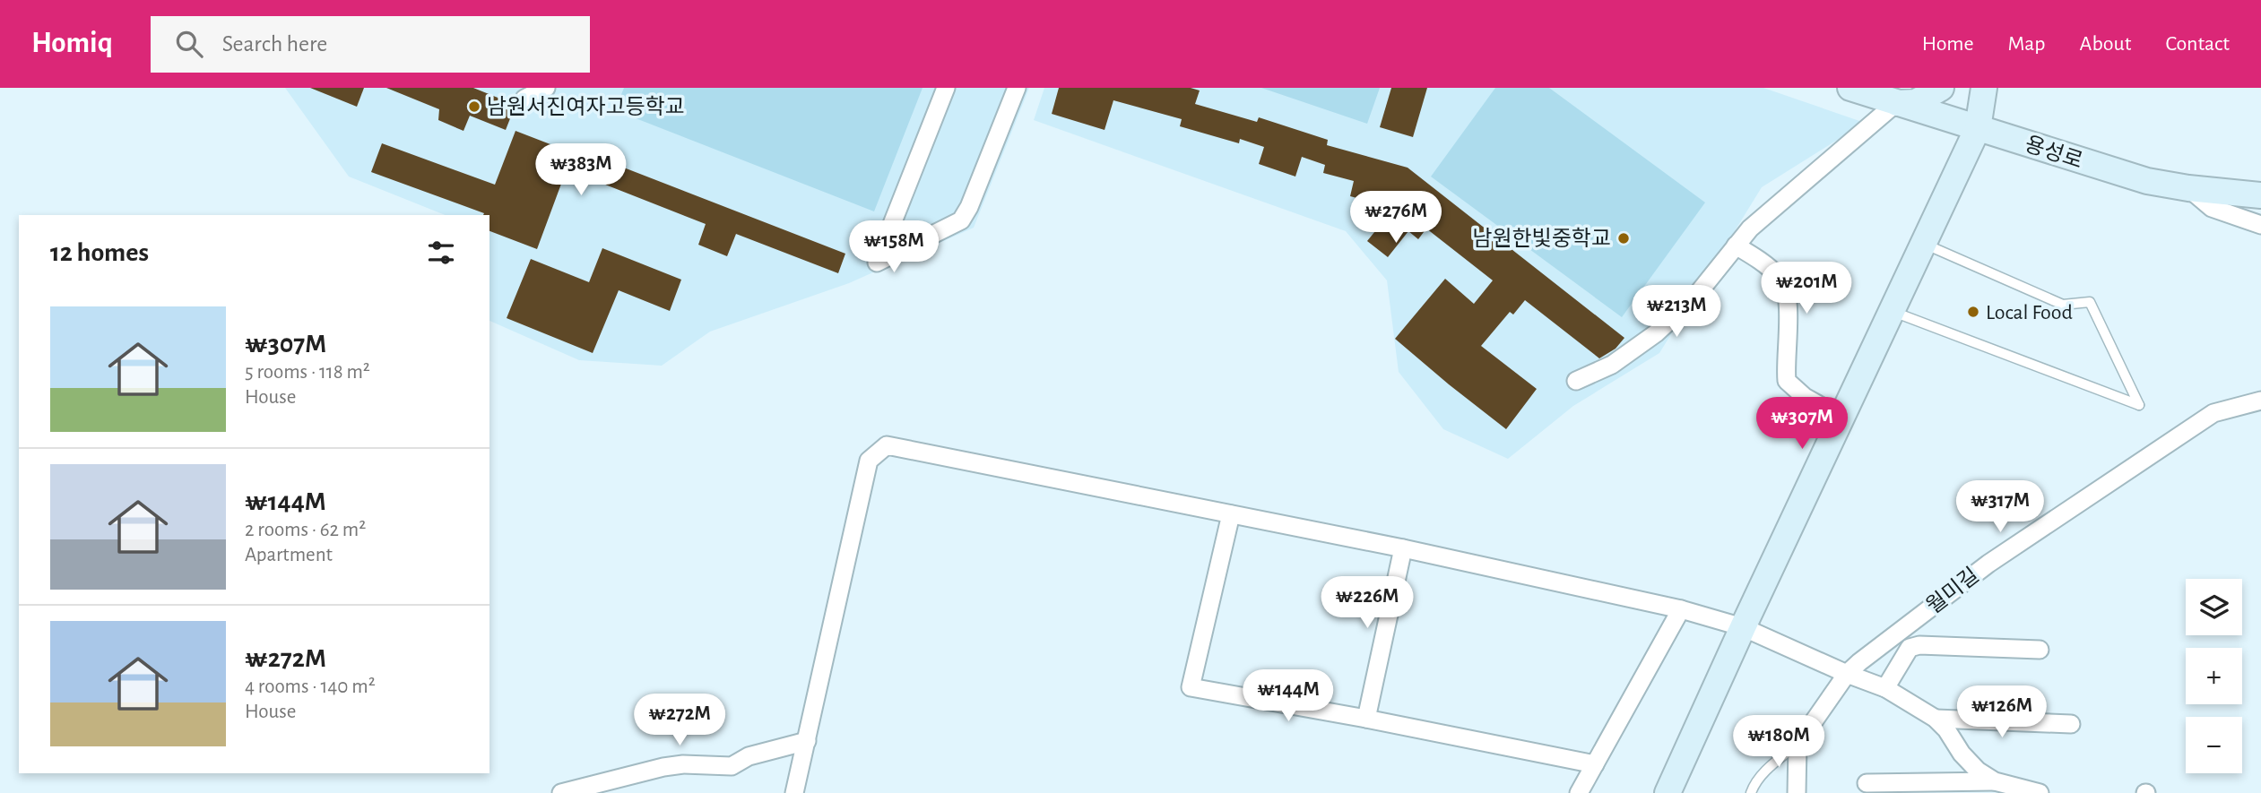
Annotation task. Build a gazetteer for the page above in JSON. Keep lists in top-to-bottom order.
{
  "streets": {
    "street": ["용성로", "월미길"]
  },
  "places": ["남원서진여자고등학교", "남원한빛중학교", "Local Food"],
  "page": {
    "header": "Homiq",
    "search": "Search here",
    "nav": [
      "Home",
      "Map",
      "About",
      "Contact"
    ],
    "price": [
      "₩383M",
      "₩276M",
      "₩158M",
      "₩201M",
      "₩213M",
      "₩307M",
      "₩317M",
      "₩226M",
      "₩144M",
      "₩126M",
      "₩272M",
      "₩180M"
    ],
    "heading": "12 homes",
    "list": [
      {
        "name": "₩307M",
        "note": "5 rooms · 118 m² · House"
      },
      {
        "name": "₩144M",
        "note": "2 rooms · 62 m² · Apartment"
      },
      {
        "name": "₩272M",
        "note": "4 rooms · 140 m² · House"
      }
    ],
    "map_buttons": ["+", "−"]
  }
}
